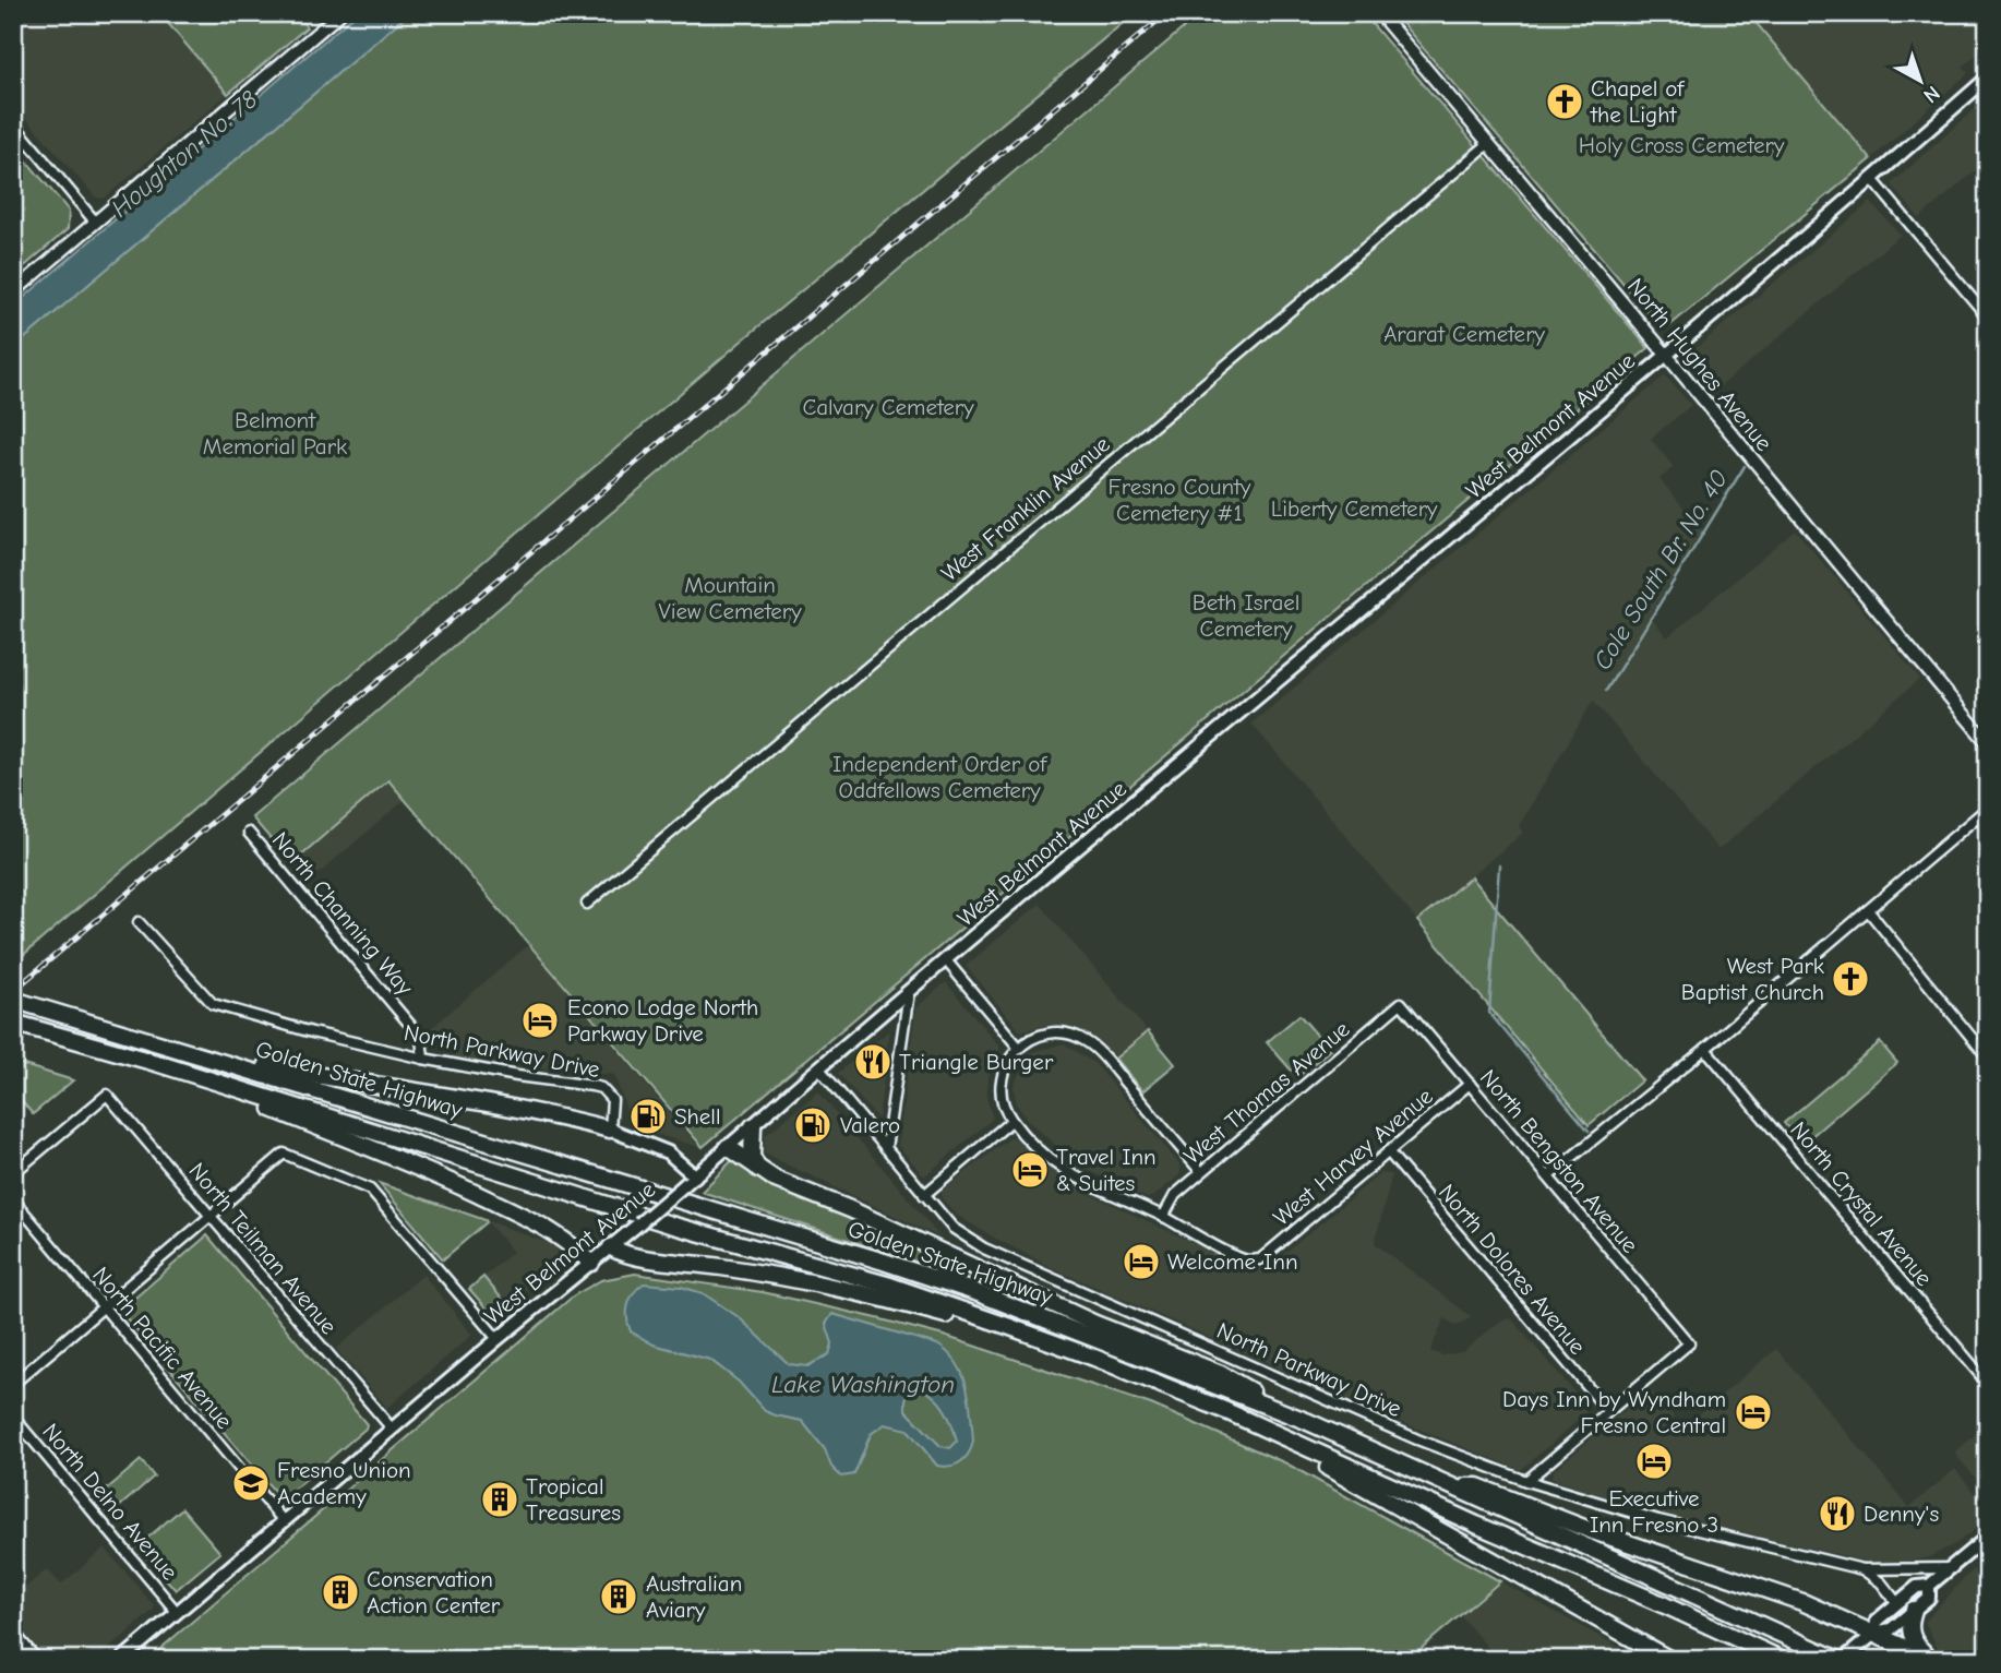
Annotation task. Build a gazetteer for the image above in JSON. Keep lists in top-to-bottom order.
{
  "streets": {
    "highway": ["Golden State Highway"],
    "main road": ["West Belmont Avenue"],
    "street": [
      "North Hughes Avenue",
      "West Franklin Avenue",
      "North Channing Way",
      "North Parkway Drive",
      "West Thomas Avenue",
      "West Harvey Avenue",
      "North Bengston Avenue",
      "North Crystal Avenue",
      "North Teilman Avenue",
      "North Dolores Avenue",
      "North Pacific Avenue",
      "North Delno Avenue"
    ]
  },
  "crossings": [
    ["North Hughes Avenue", "West Belmont Avenue"],
    ["North Hughes Avenue", "West Franklin Avenue"],
    ["West Belmont Avenue", "North Parkway Drive"],
    ["West Belmont Avenue", "North Teilman Avenue"],
    ["West Belmont Avenue", "North Pacific Avenue"],
    ["West Belmont Avenue", "North Delno Avenue"],
    ["North Channing Way", "North Parkway Drive"],
    ["West Thomas Avenue", "West Harvey Avenue"],
    ["West Thomas Avenue", "North Bengston Avenue"],
    ["West Harvey Avenue", "North Bengston Avenue"],
    ["West Harvey Avenue", "North Dolores Avenue"],
    ["North Bengston Avenue", "North Dolores Avenue"]
  ],
  "water": ["Houghton No. 78", "Cole South Br. No. 40", "Lake Washington"],
  "parks": [
    "Holy Cross Cemetery",
    "Ararat Cemetery",
    "Calvary Cemetery",
    "Belmont Memorial Park",
    "Fresno County Cemetery #1",
    "Liberty Cemetery",
    "Mountain View Cemetery",
    "Beth Israel Cemetery",
    "Independent Order of Oddfellows Cemetery"
  ],
  "places": {
    "church": ["Chapel of the Light", "West Park Baptist Church"],
    "hotel": [
      "Econo Lodge North Parkway Drive",
      "Travel Inn & Suites",
      "Welcome Inn",
      "Days Inn by Wyndham Fresno Central",
      "Executive Inn Fresno 3"
    ],
    "restaurant": ["Triangle Burger", "Denny's"],
    "fuel station": ["Shell", "Valero"],
    "school or university": ["Fresno Union Academy"],
    "building": ["Tropical Treasures", "Conservation Action Center", "Australian Aviary"]
  },
  "north": "bottom right"
}
